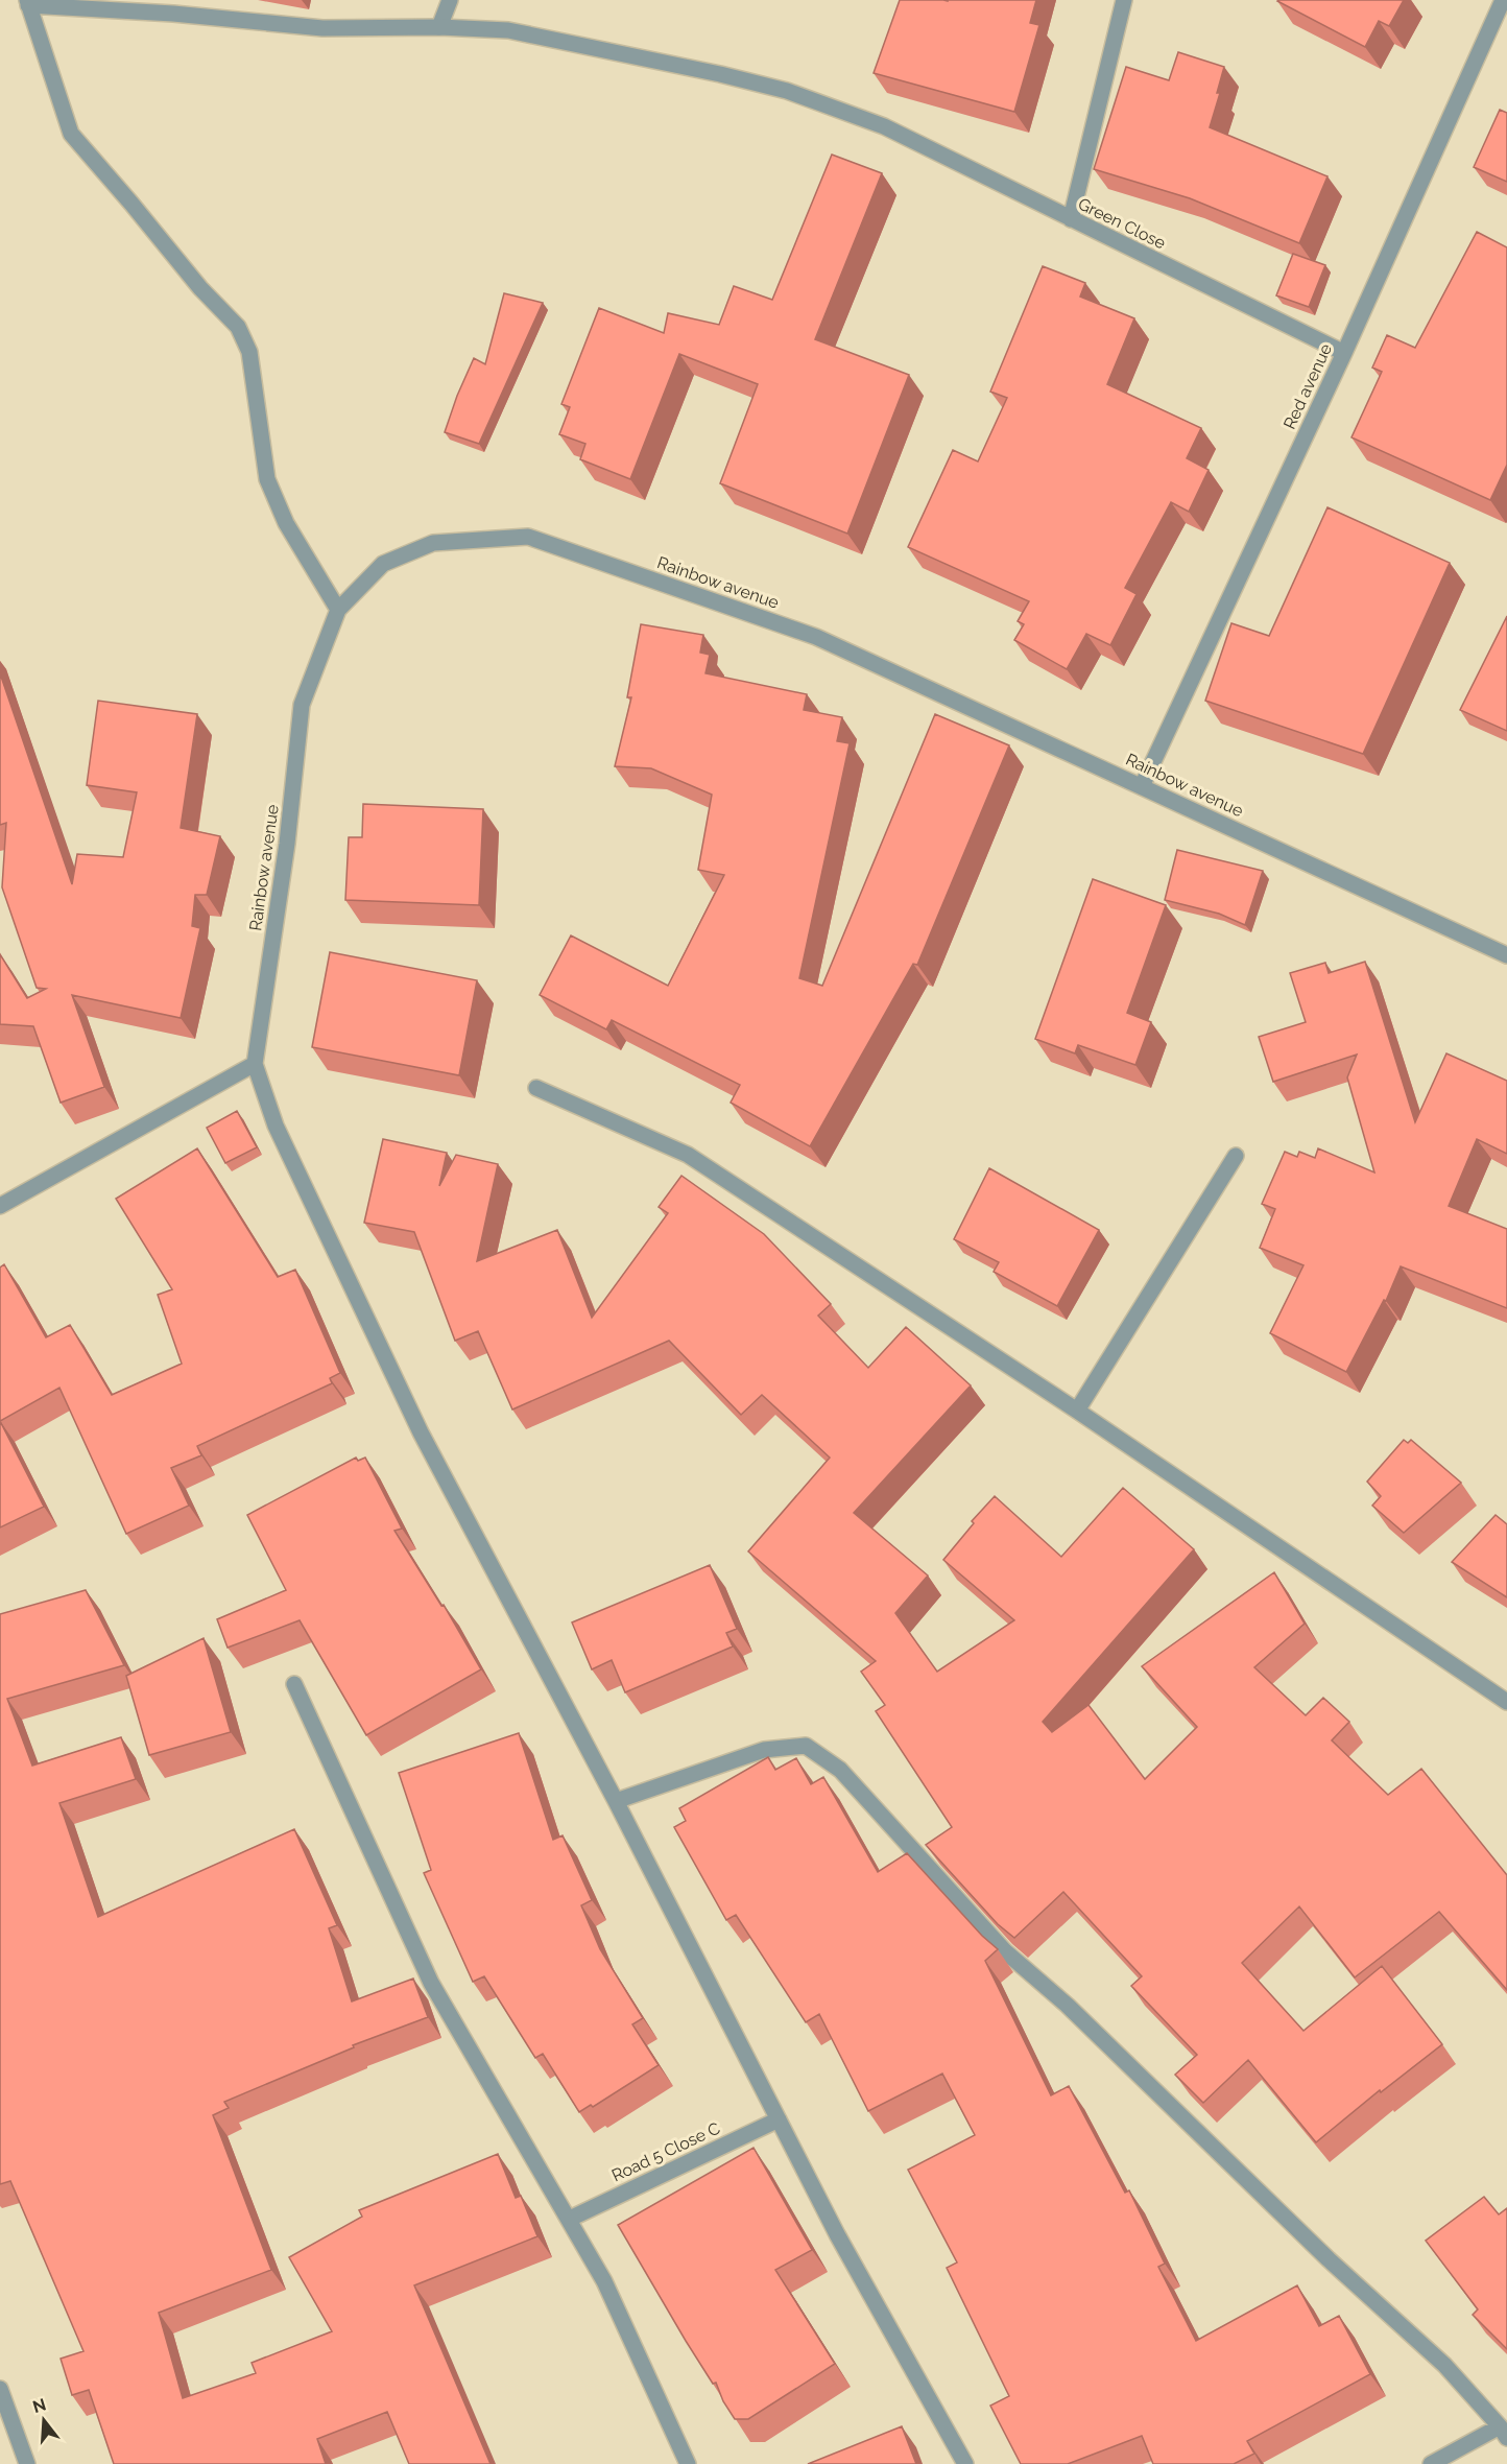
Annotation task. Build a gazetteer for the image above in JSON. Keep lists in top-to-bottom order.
{
  "streets": {
    "street": [
      "Green Close",
      "Red avenue",
      "Rainbow avenue",
      "Road 5 Close C"
    ]
  },
  "crossings": [
    ["Green Close", "Red avenue"],
    ["Red avenue", "Rainbow avenue"]
  ],
  "north": "top"
}
